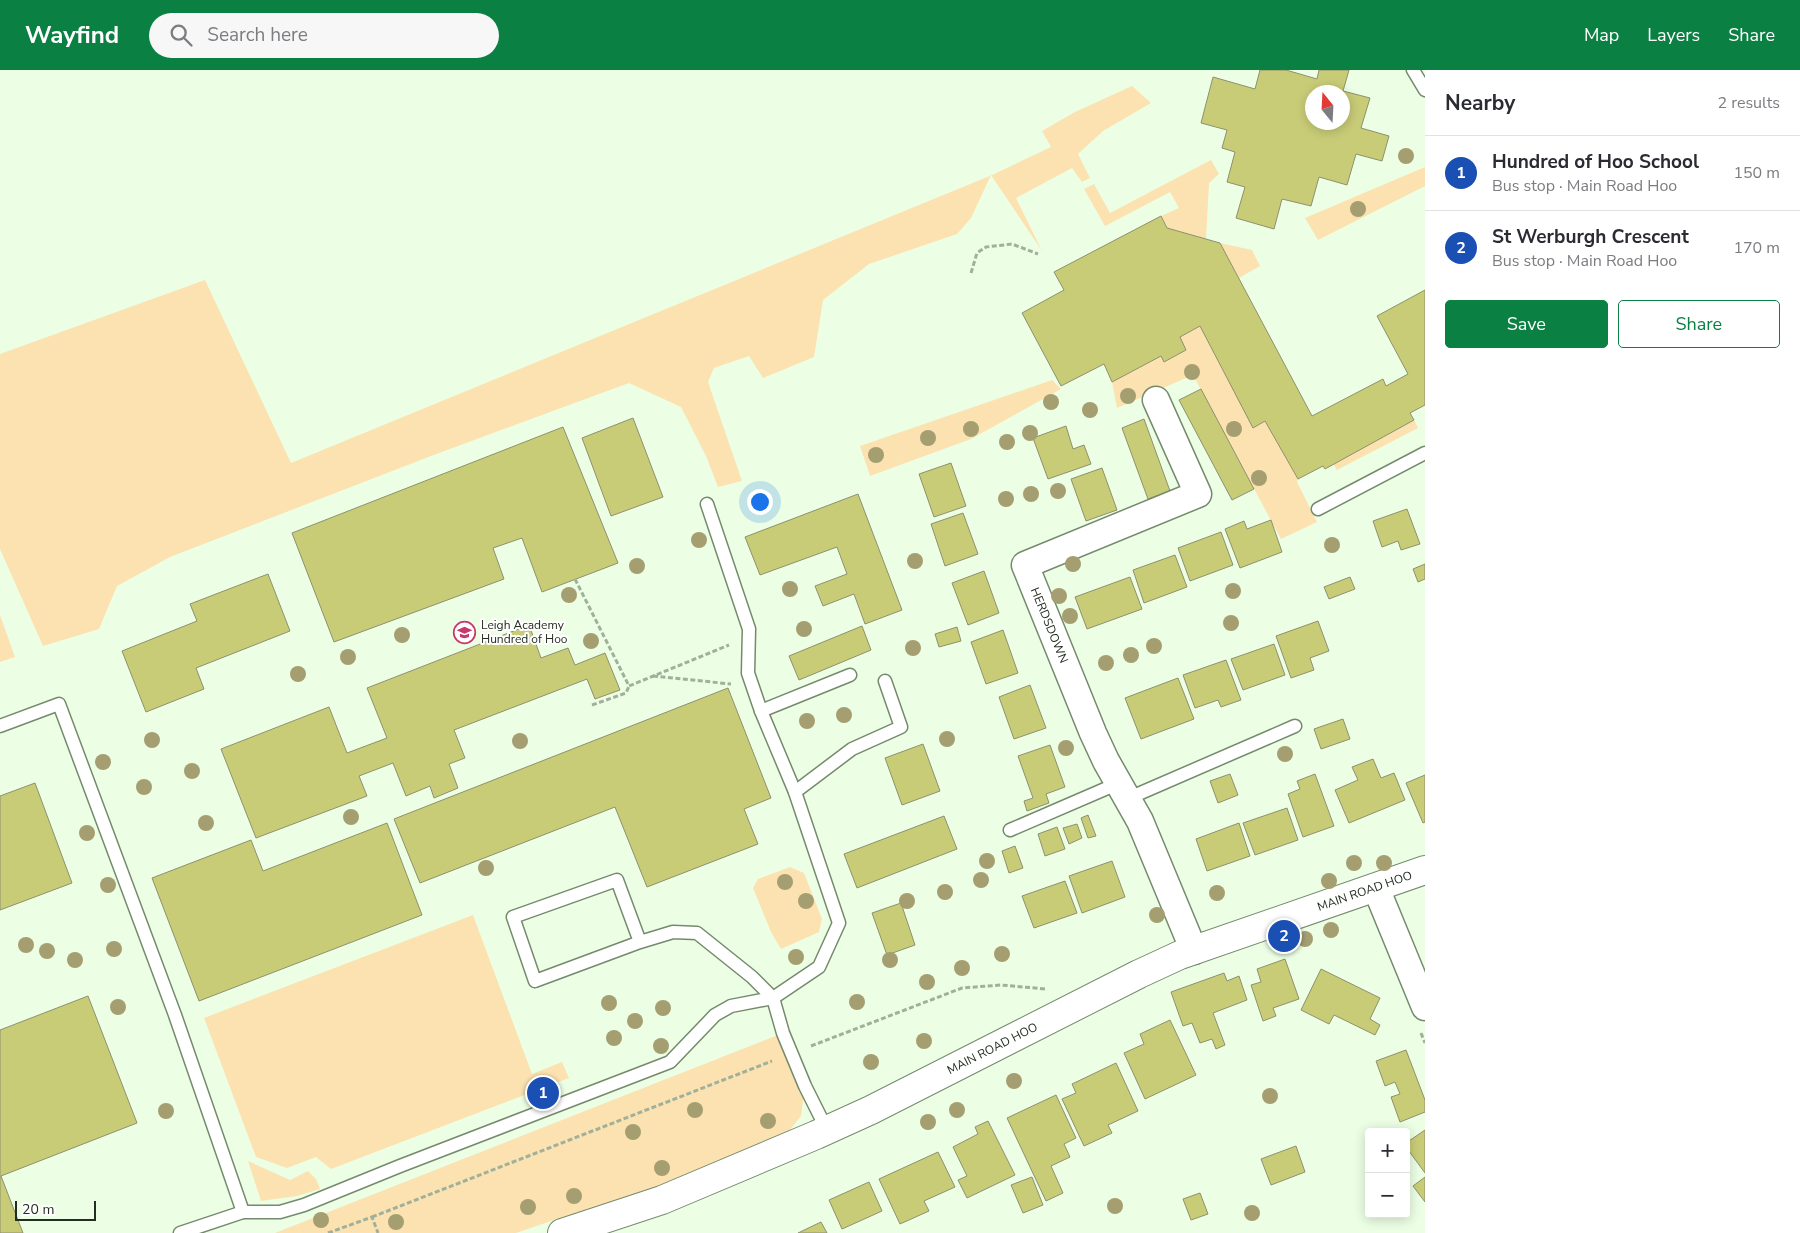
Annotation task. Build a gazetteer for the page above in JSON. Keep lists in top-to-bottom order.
{
  "streets": {
    "street": ["HERDSDOWN", "MAIN ROAD HOO"]
  },
  "crossings": [
    ["HERDSDOWN", "MAIN ROAD HOO"]
  ],
  "places": {
    "school or university": ["Leigh Academy Hundred of Hoo"]
  },
  "scale_bar": "20 m",
  "north": "top",
  "page": {
    "header": "Wayfind",
    "search": "Search here",
    "nav": ["Map", "Layers", "Share"],
    "heading": ["Nearby", "2 results"],
    "list": [
      {
        "mark": "1",
        "name": "Hundred of Hoo School",
        "note": "Bus stop · Main Road Hoo",
        "value": "150 m"
      },
      {
        "mark": "2",
        "name": "St Werburgh Crescent",
        "note": "Bus stop · Main Road Hoo",
        "value": "170 m"
      }
    ],
    "buttons": ["Save", "Share"],
    "pins": ["2", "1"],
    "map_buttons": ["+", "−"],
    "scale": "20 m"
  }
}
